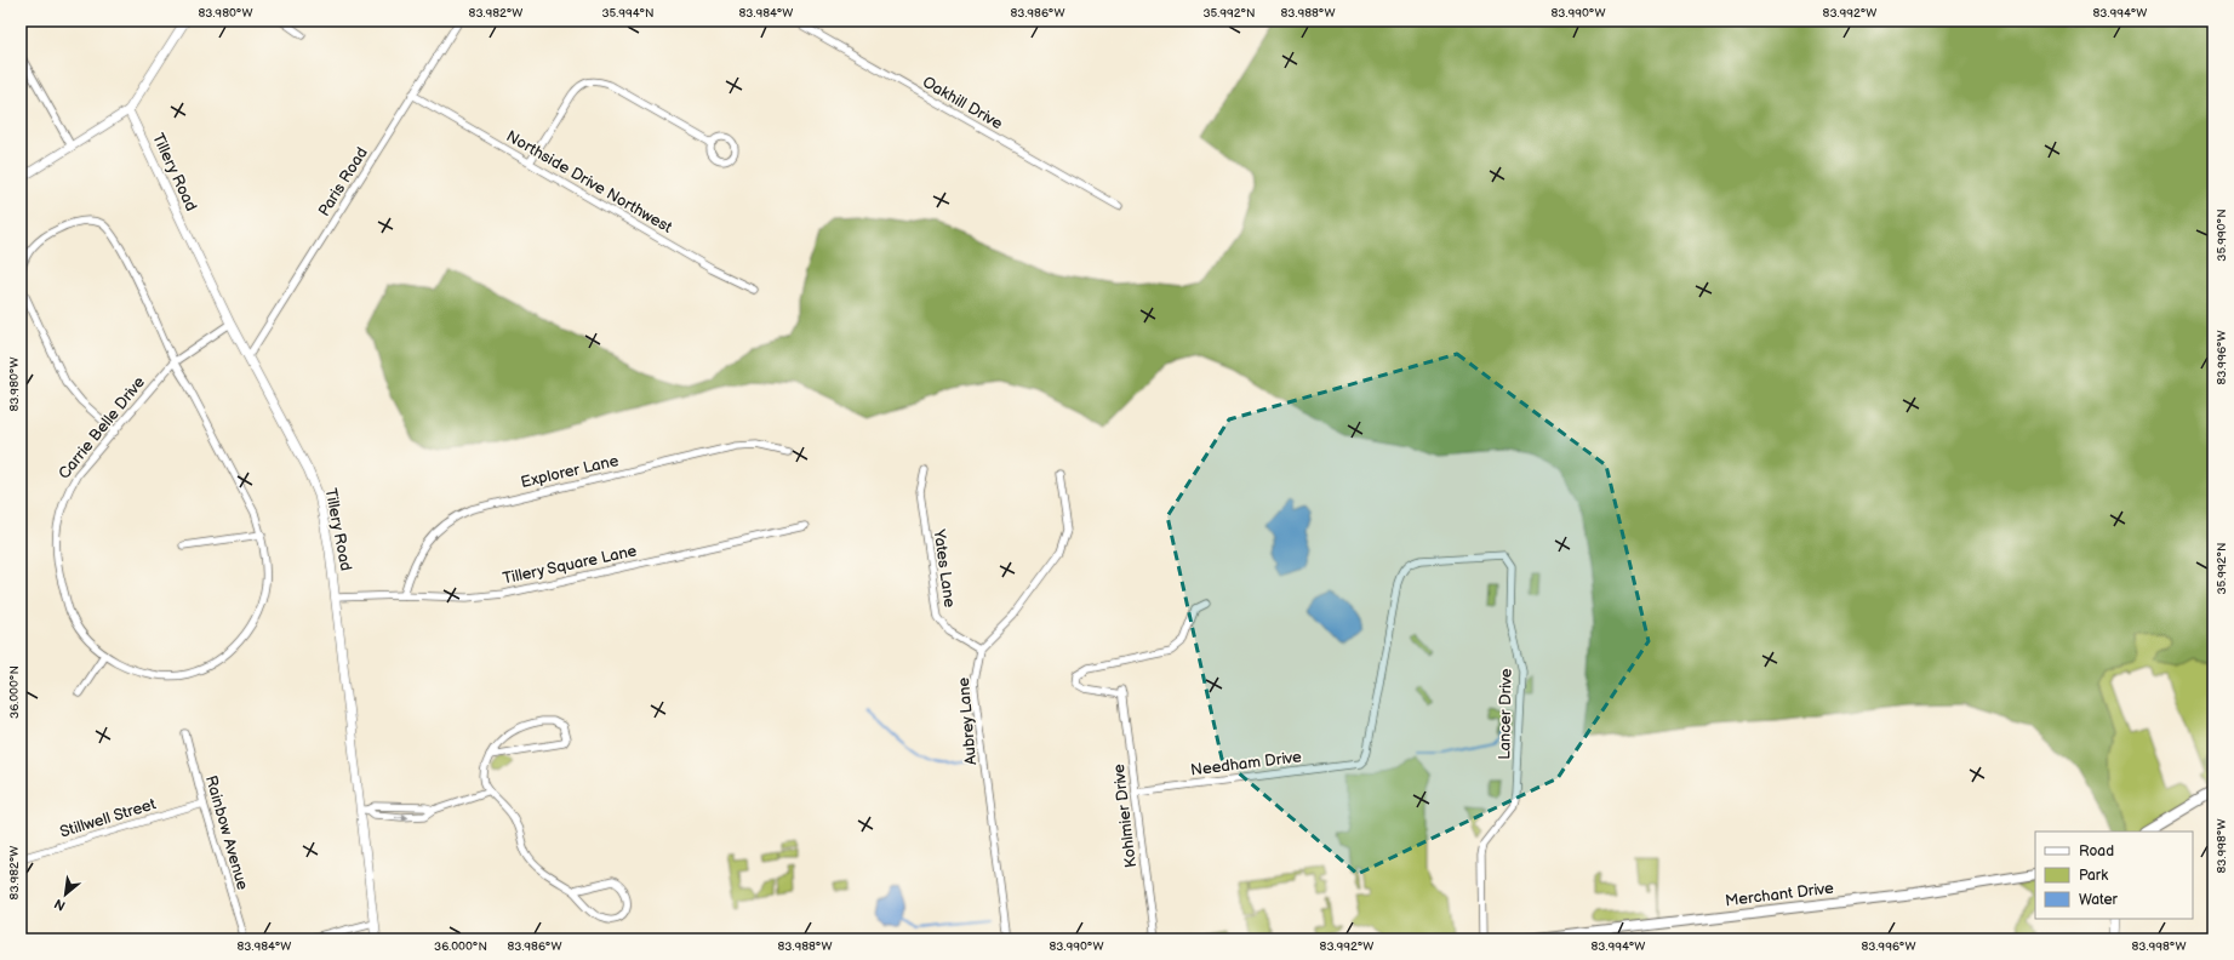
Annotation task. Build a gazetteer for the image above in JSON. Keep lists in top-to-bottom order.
{
  "streets": {
    "main road": ["Merchant Drive"],
    "street": [
      "Oakhill Drive",
      "Tillery Road",
      "Paris Road",
      "Northside Drive Northwest",
      "Carrie Belle Drive",
      "Explorer Lane",
      "Tillery Square Lane",
      "Yates Lane",
      "Lancer Drive",
      "Aubrey Lane",
      "Needham Drive",
      "Kohlmier Drive",
      "Stillwell Street",
      "Rainbow Avenue"
    ]
  },
  "crossings": [
    ["Tillery Road", "Paris Road"],
    ["Tillery Road", "Carrie Belle Drive"],
    ["Tillery Road", "Tillery Square Lane"],
    ["Paris Road", "Northside Drive Northwest"],
    ["Explorer Lane", "Tillery Square Lane"],
    ["Yates Lane", "Aubrey Lane"],
    ["Lancer Drive", "Needham Drive"],
    ["Needham Drive", "Kohlmier Drive"],
    ["Stillwell Street", "Rainbow Avenue"]
  ],
  "legend": ["Road", "Park", "Water"],
  "north": "bottom left",
  "coordinates": [
    "83.980°W",
    "83.982°W",
    "35.994°N",
    "83.984°W",
    "83.986°W",
    "35.992°N",
    "83.988°W",
    "83.990°W",
    "83.992°W",
    "83.994°W",
    "35.990°N",
    "83.996°W",
    "36.000°N",
    "83.998°W"
  ]
}
